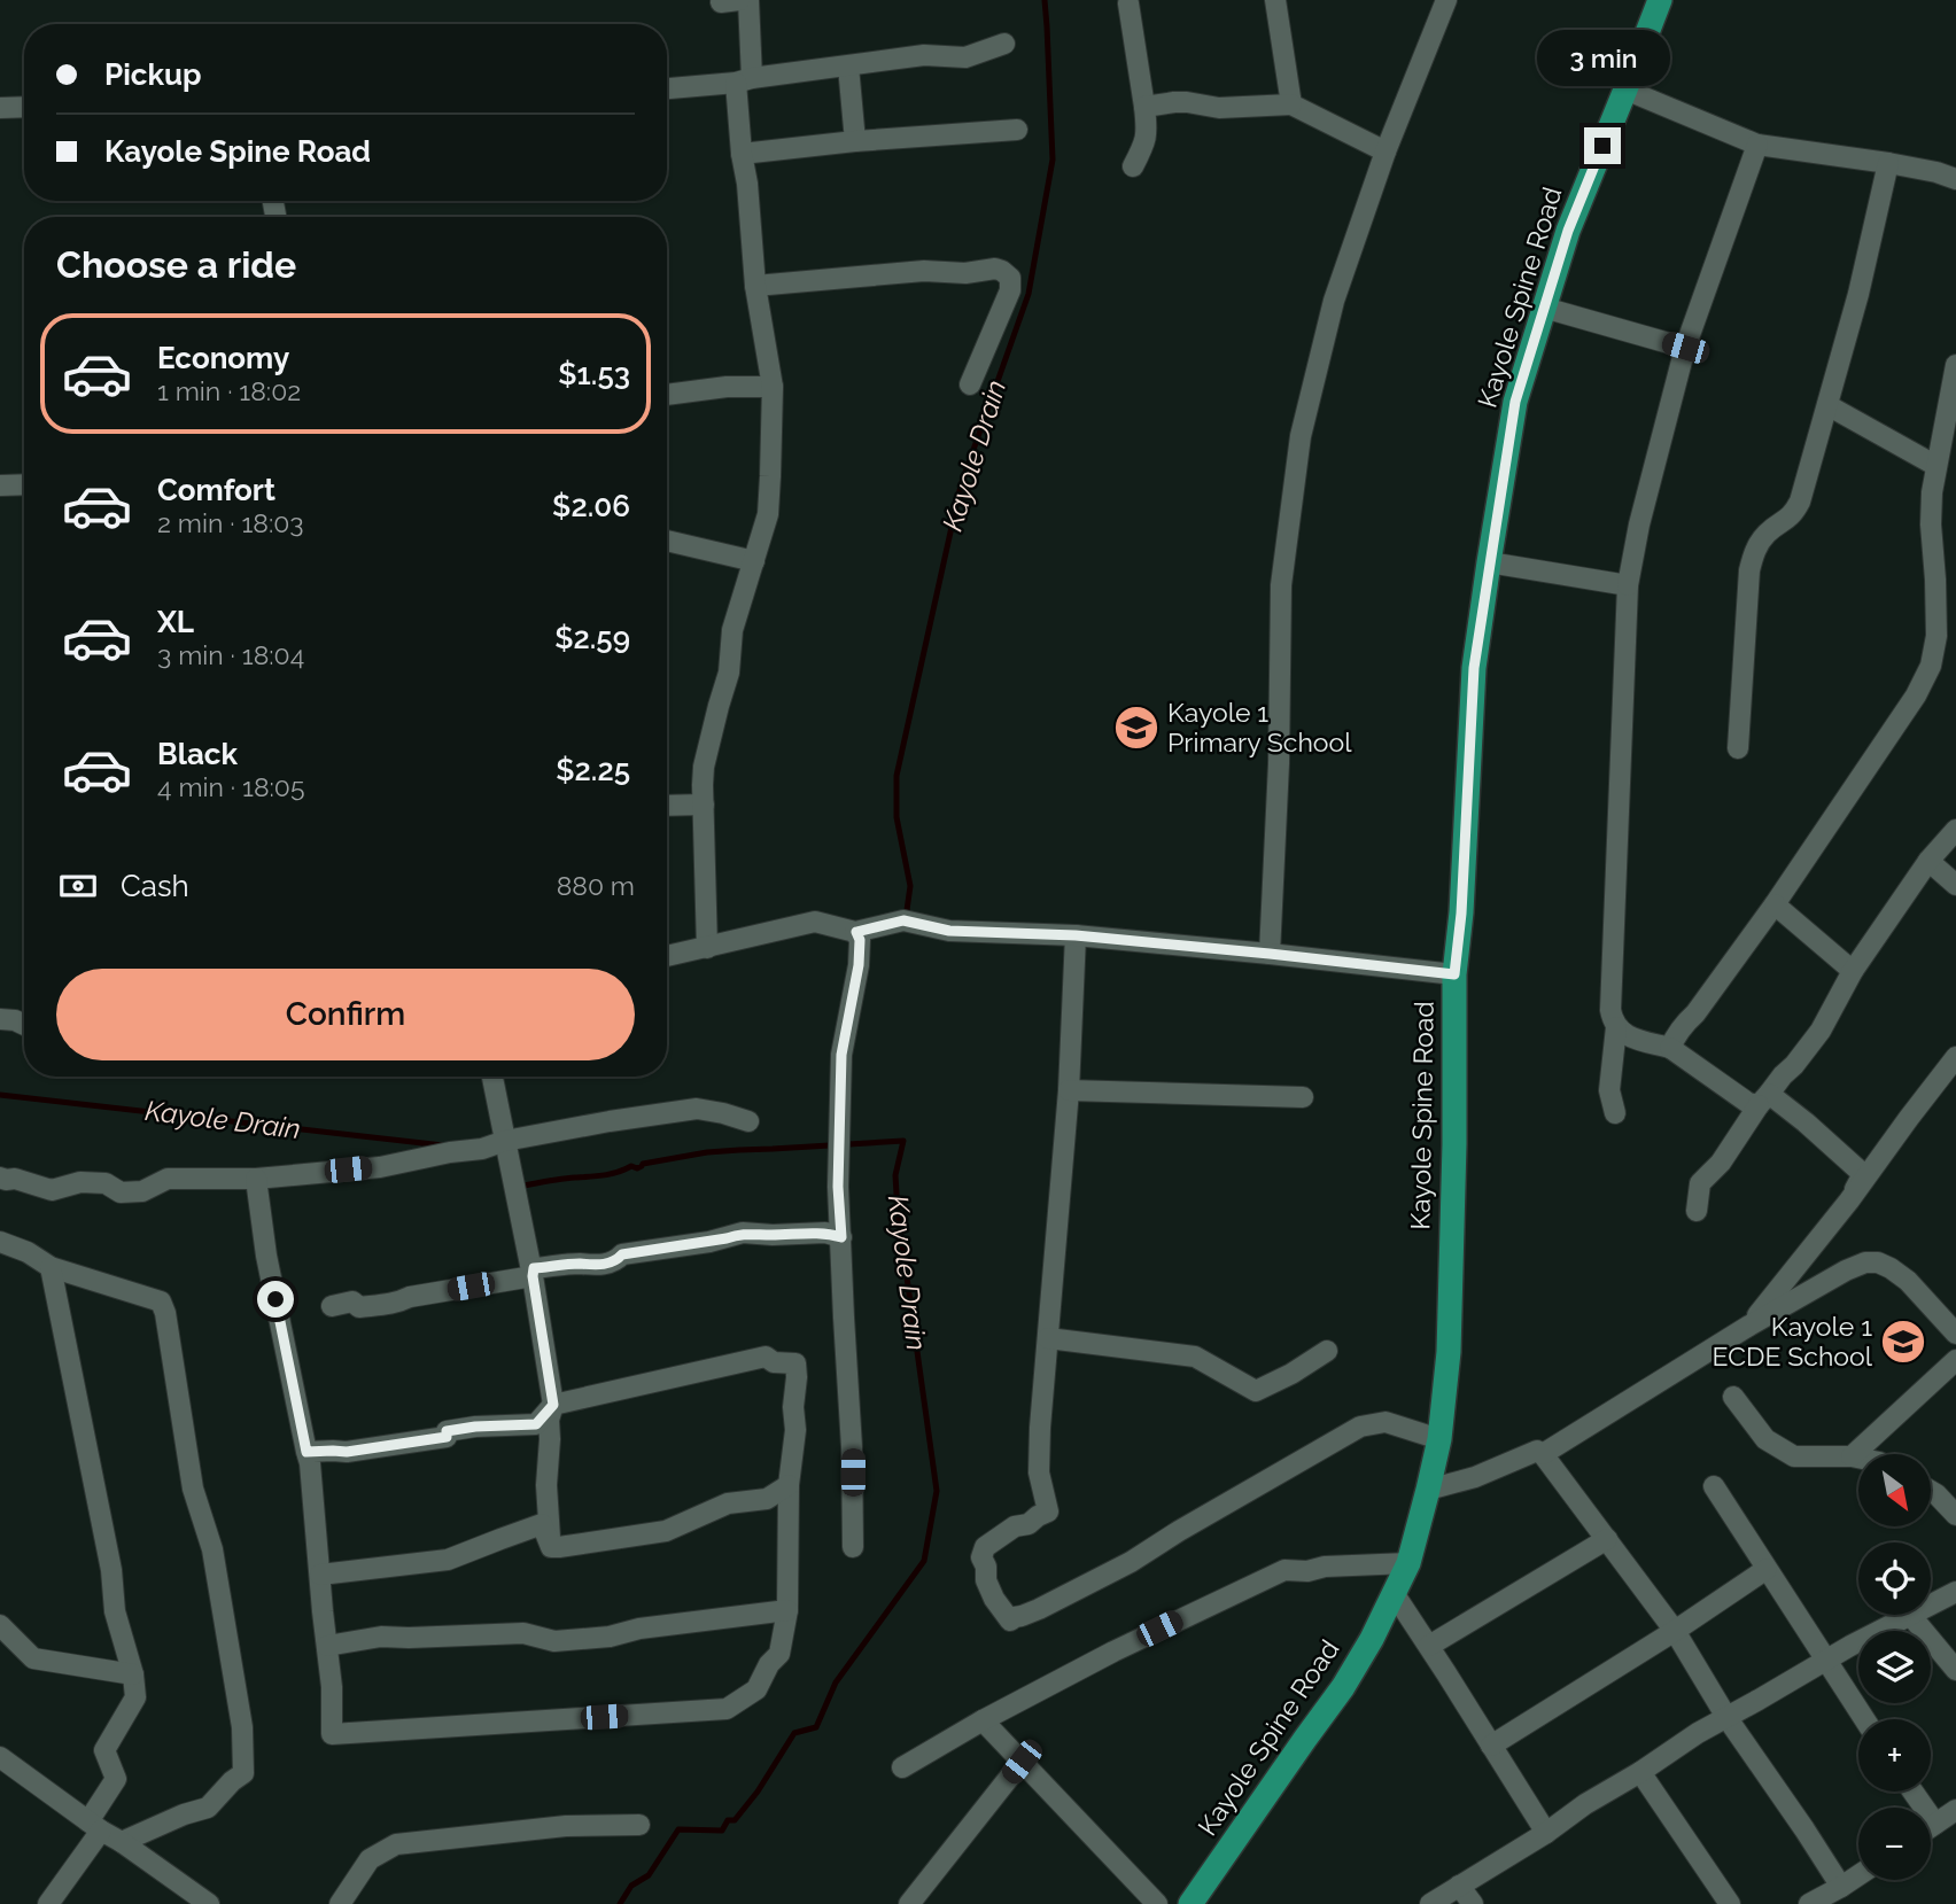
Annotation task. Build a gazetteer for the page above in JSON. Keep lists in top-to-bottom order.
{
  "streets": {
    "main road": ["Kayole Spine Road"]
  },
  "water": ["Kayole Drain"],
  "places": {
    "school or university": ["Kayole 1 Primary School", "Kayole 1 ECDE School"]
  },
  "north": "bottom right",
  "page": {
    "banner": ["Pickup", "Kayole Spine Road"],
    "bubble": "3 min",
    "heading": "Choose a ride",
    "list": [
      {
        "name": "Economy",
        "note": "1 min · 18:02",
        "value": "$1.53"
      },
      {
        "name": "Comfort",
        "note": "2 min · 18:03",
        "value": "$2.06"
      },
      {
        "name": "XL",
        "note": "3 min · 18:04",
        "value": "$2.59"
      },
      {
        "name": "Black",
        "note": "4 min · 18:05",
        "value": "$2.25"
      }
    ],
    "pay": ["Cash", "880 m"],
    "buttons": "Confirm",
    "map_buttons": ["+", "−"]
  }
}
